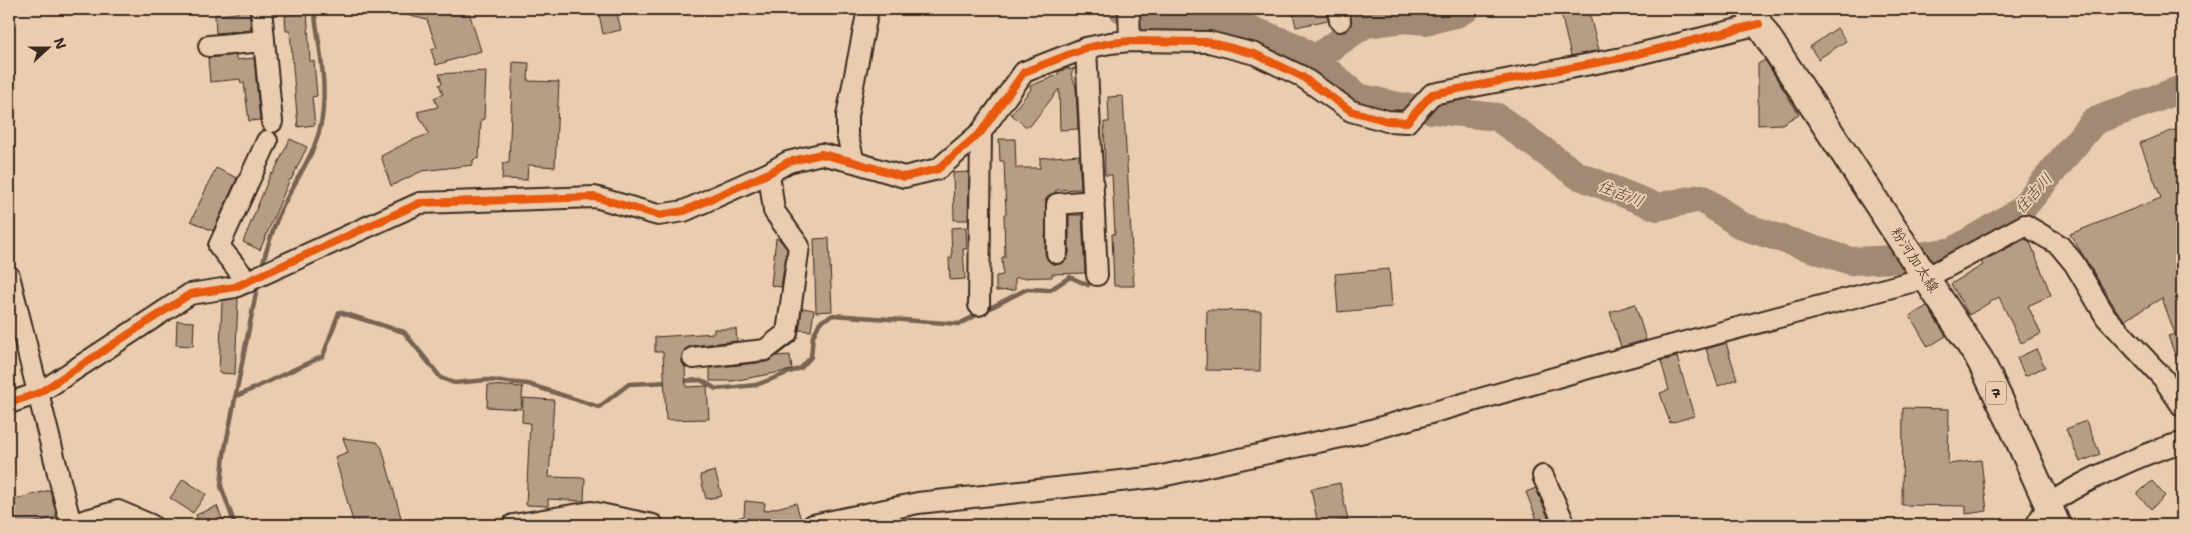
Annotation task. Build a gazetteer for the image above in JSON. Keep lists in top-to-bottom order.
{
  "streets": {
    "main road": ["粉河加太線", "7"]
  },
  "water": ["住吉川"],
  "north": "right"
}
